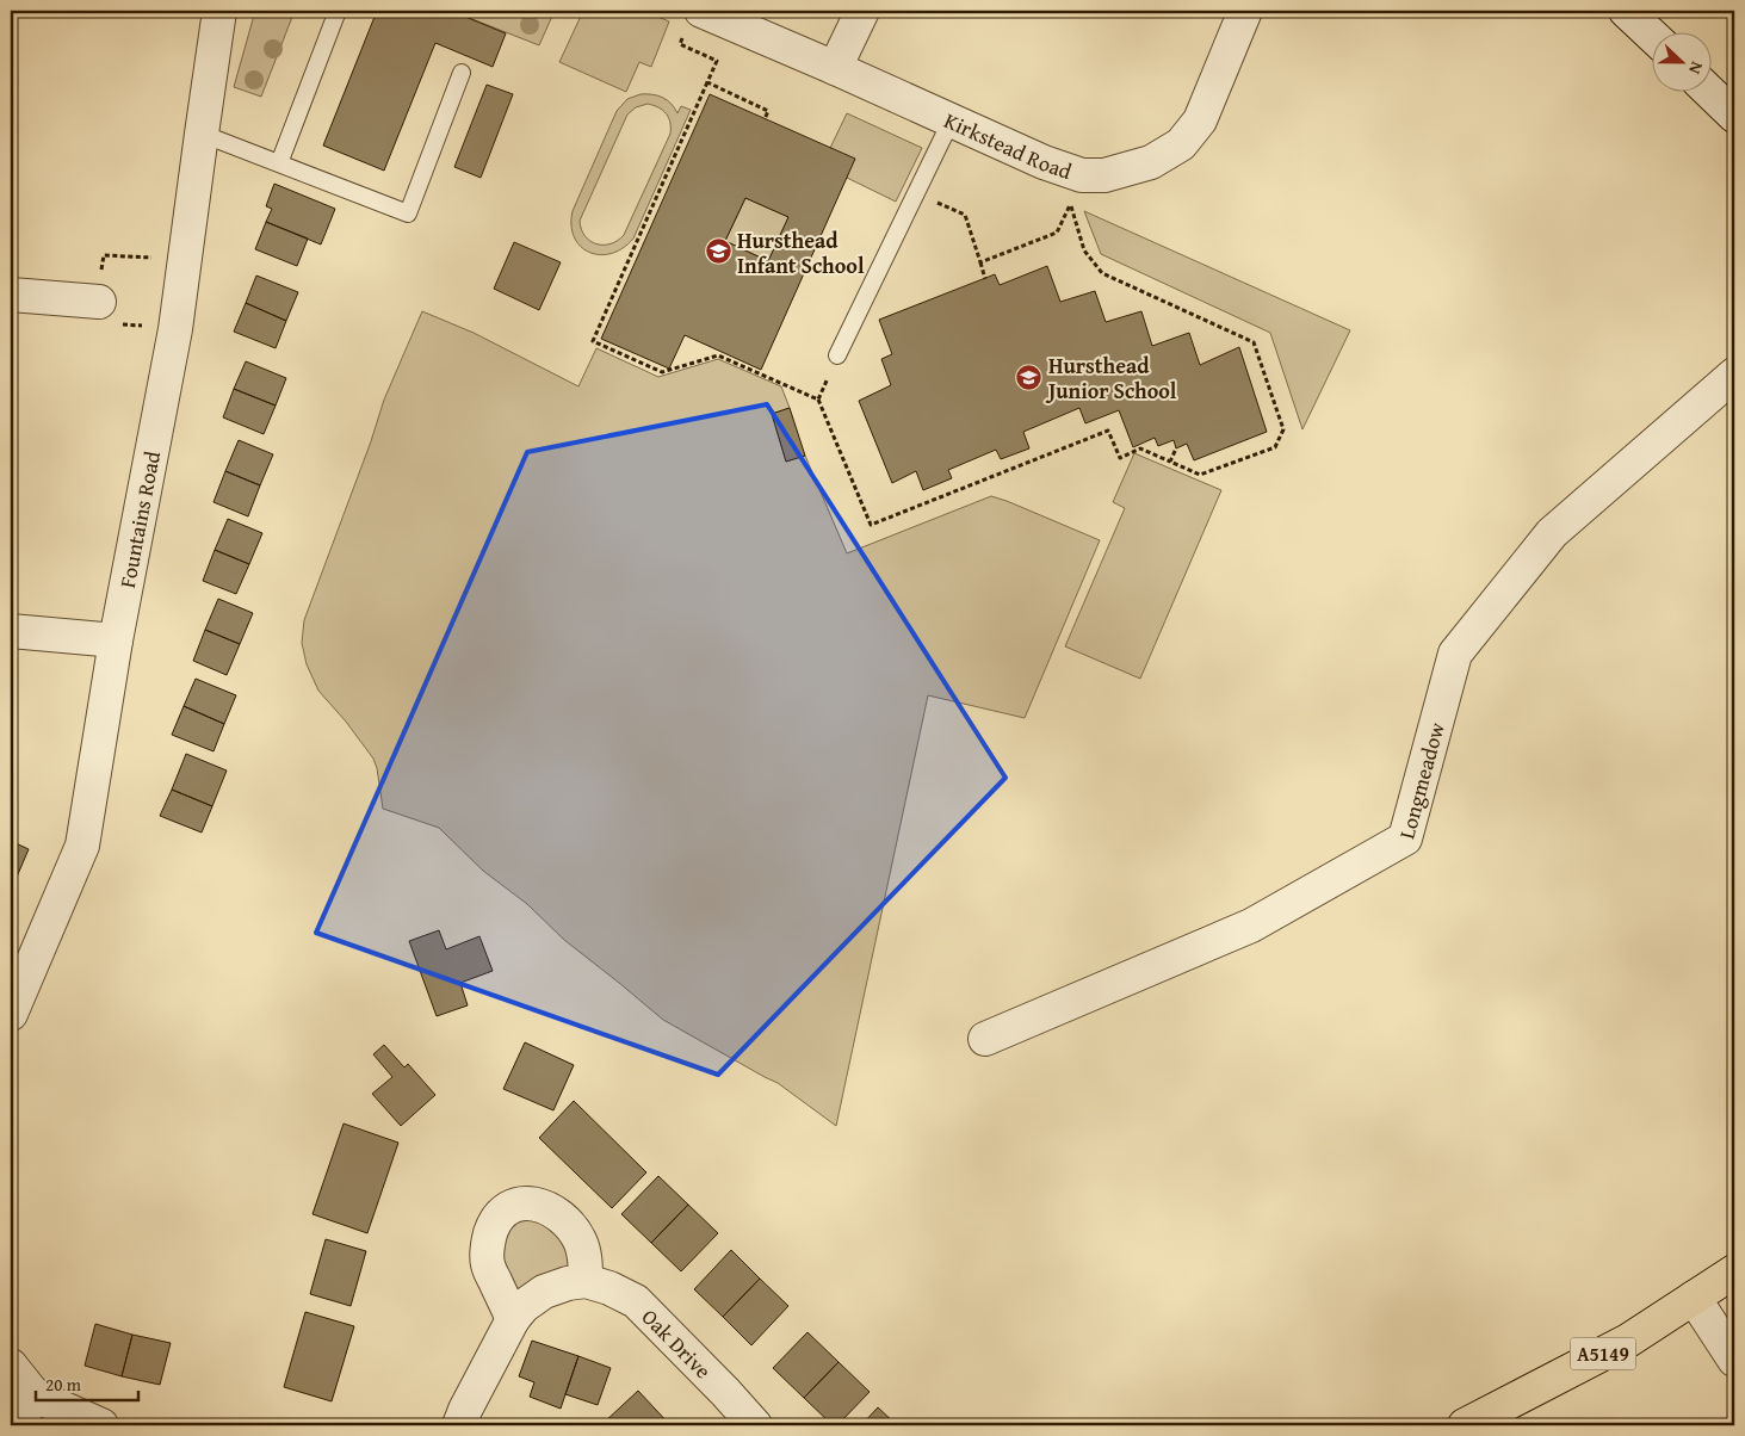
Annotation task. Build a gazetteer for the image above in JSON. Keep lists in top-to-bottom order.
{
  "streets": {
    "main road": ["A5149"],
    "street": [
      "Kirkstead Road",
      "Fountains Road",
      "Longmeadow",
      "Oak Drive"
    ]
  },
  "places": {
    "school or university": ["Hursthead Infant School", "Hursthead Junior School"]
  },
  "scale_bar": "20 m",
  "north": "right"
}
